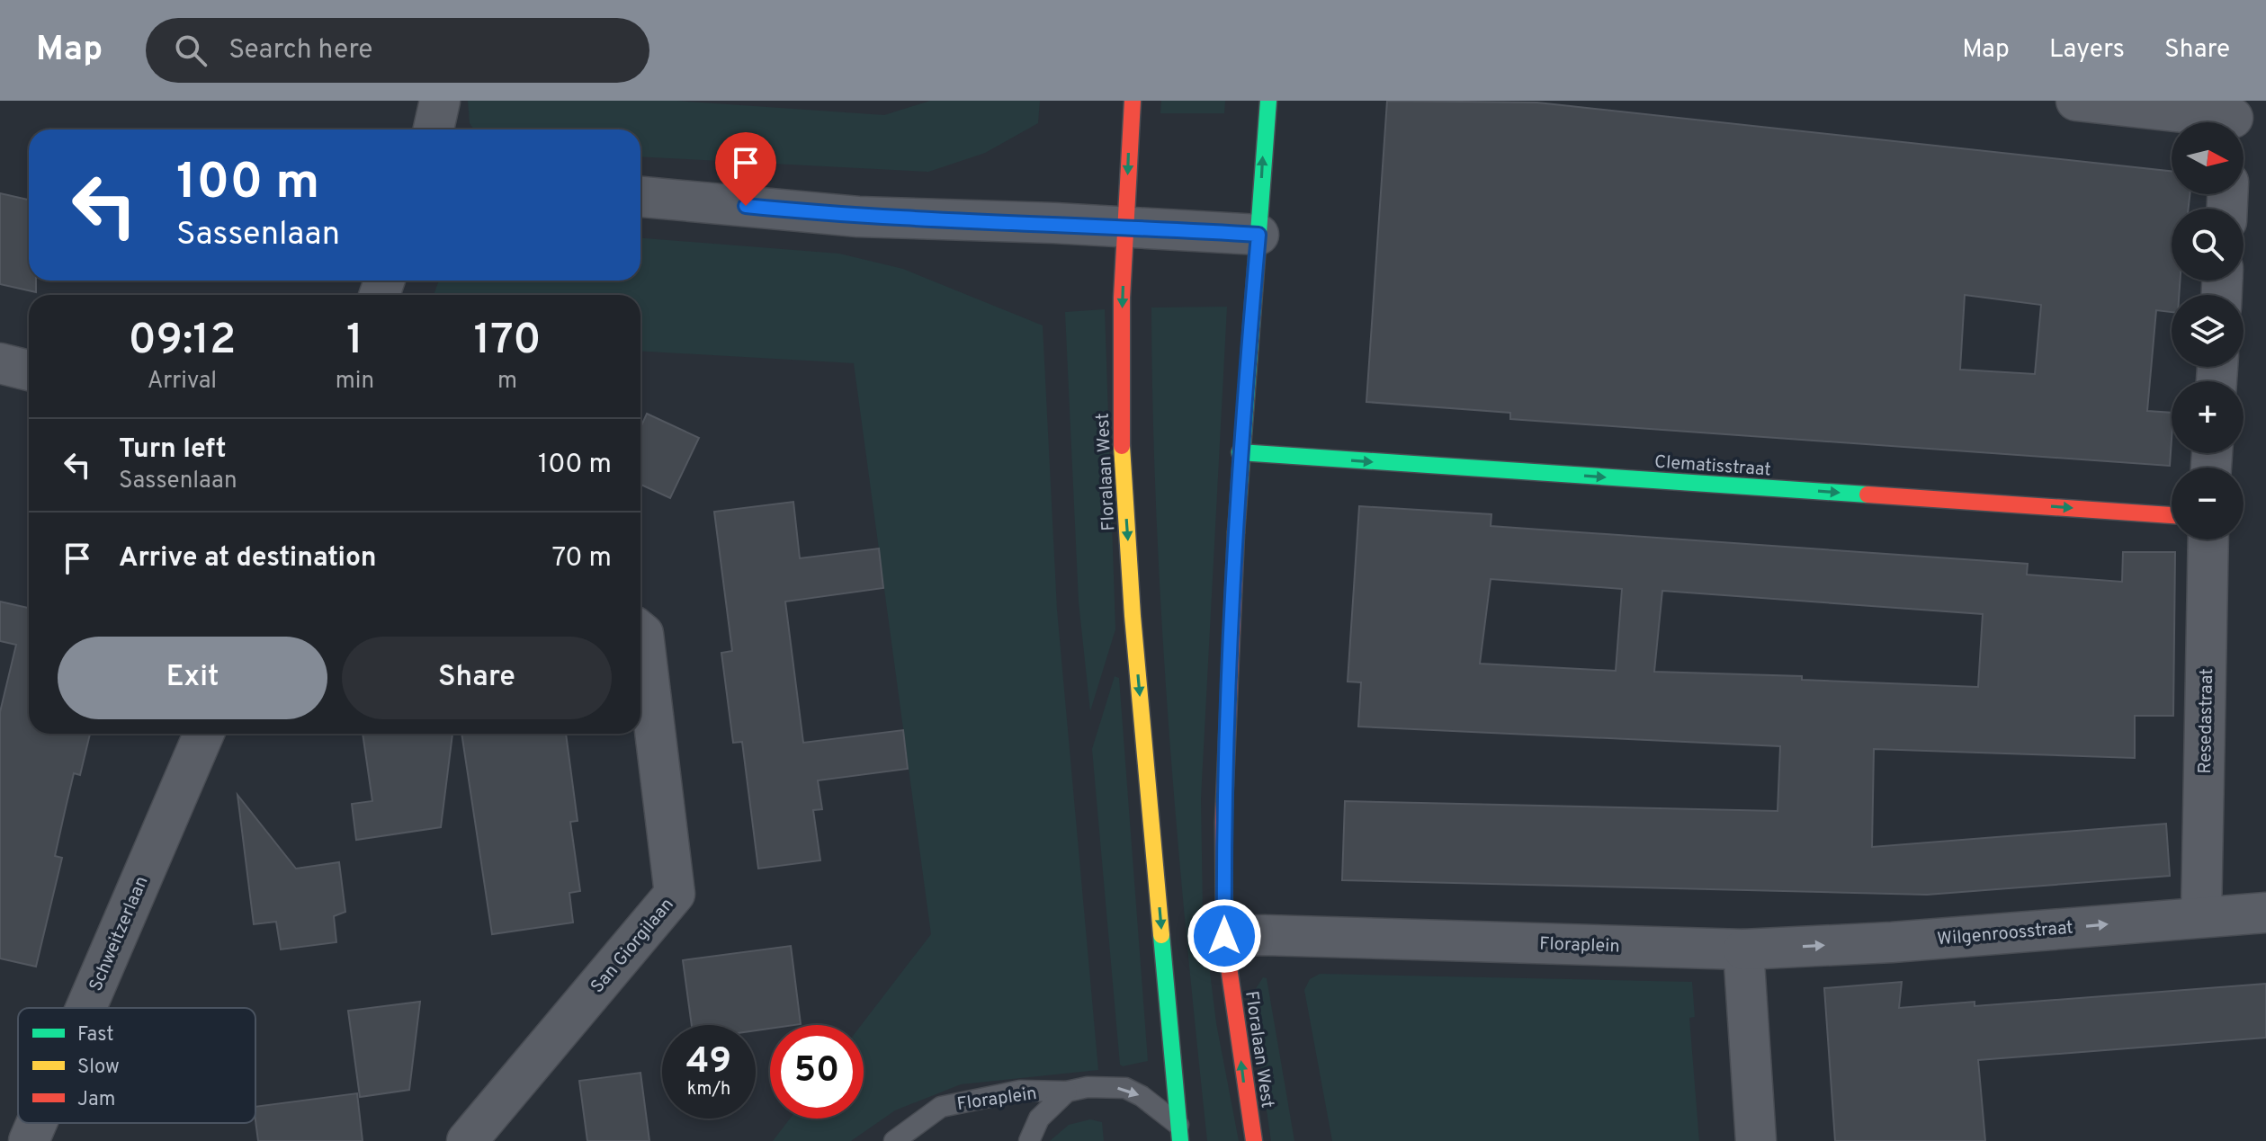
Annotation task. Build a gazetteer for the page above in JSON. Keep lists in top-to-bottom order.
{
  "streets": {
    "main road": ["Clematisstraat", "Floralaan West"],
    "street": [
      "Resedastraat",
      "Wilgenroosstraat",
      "Schweitzerlaan",
      "Floraplein",
      "San Giorgilaan"
    ]
  },
  "crossings": [
    ["Clematisstraat", "Floralaan West"],
    ["Floralaan West", "Floraplein"],
    ["Resedastraat", "Wilgenroosstraat"],
    ["Wilgenroosstraat", "Floraplein"]
  ],
  "one_way": ["Clematisstraat", "Wilgenroosstraat"],
  "legend": ["Fast", "Slow", "Jam"],
  "north": "right",
  "page": {
    "header": "Map",
    "search": "Search here",
    "nav": ["Map", "Layers", "Share"],
    "map_buttons": ["+", "−"],
    "turn": ["100 m", "Sassenlaan"],
    "eta": [
      "09:12",
      "Arrival",
      "1",
      "min",
      "170",
      "m"
    ],
    "list": [
      {
        "name": "Turn left",
        "note": "Sassenlaan",
        "value": "100 m"
      },
      {
        "name": "Arrive at destination",
        "value": "70 m"
      }
    ],
    "buttons": ["Exit", "Share"],
    "speed": "49 km/h",
    "limit": "50"
  }
}
